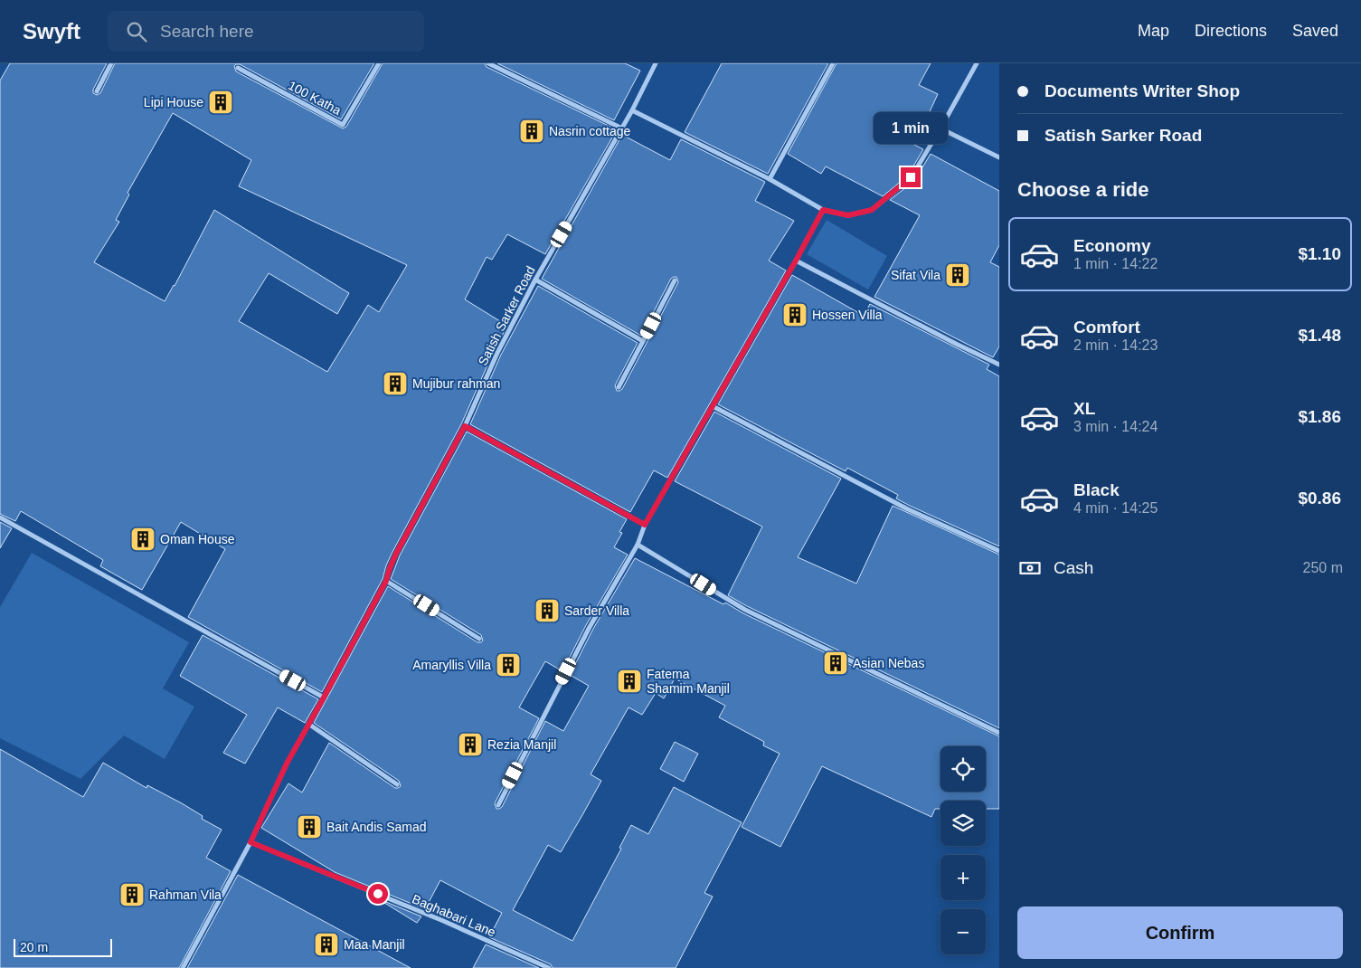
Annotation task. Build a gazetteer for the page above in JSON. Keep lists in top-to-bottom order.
{
  "streets": {
    "street": ["100 Katha", "Satish Sarker Road", "Baghabari Lane"]
  },
  "crossings": [
    ["Satish Sarker Road", "Baghabari Lane"]
  ],
  "places": {
    "building": [
      "Lipi House",
      "Nasrin cottage",
      "Sifat Vila",
      "Hossen Villa",
      "Mujibur rahman",
      "Oman House",
      "Sarder Villa",
      "Asian Nebas",
      "Amaryllis Villa",
      "Fatema Shamim Manjil",
      "Rezia Manjil",
      "Bait Andis Samad",
      "Rahman Vila",
      "Maa Manjil"
    ]
  },
  "scale_bar": "20 m",
  "page": {
    "header": "Swyft",
    "search": "Search here",
    "nav": ["Map", "Directions", "Saved"],
    "banner": ["Documents Writer Shop", "Satish Sarker Road"],
    "bubble": "1 min",
    "heading": "Choose a ride",
    "list": [
      {
        "name": "Economy",
        "note": "1 min · 14:22",
        "value": "$1.10"
      },
      {
        "name": "Comfort",
        "note": "2 min · 14:23",
        "value": "$1.48"
      },
      {
        "name": "XL",
        "note": "3 min · 14:24",
        "value": "$1.86"
      },
      {
        "name": "Black",
        "note": "4 min · 14:25",
        "value": "$0.86"
      }
    ],
    "pay": ["Cash", "250 m"],
    "map_buttons": ["+", "−"],
    "buttons": "Confirm",
    "scale": "20 m"
  }
}
